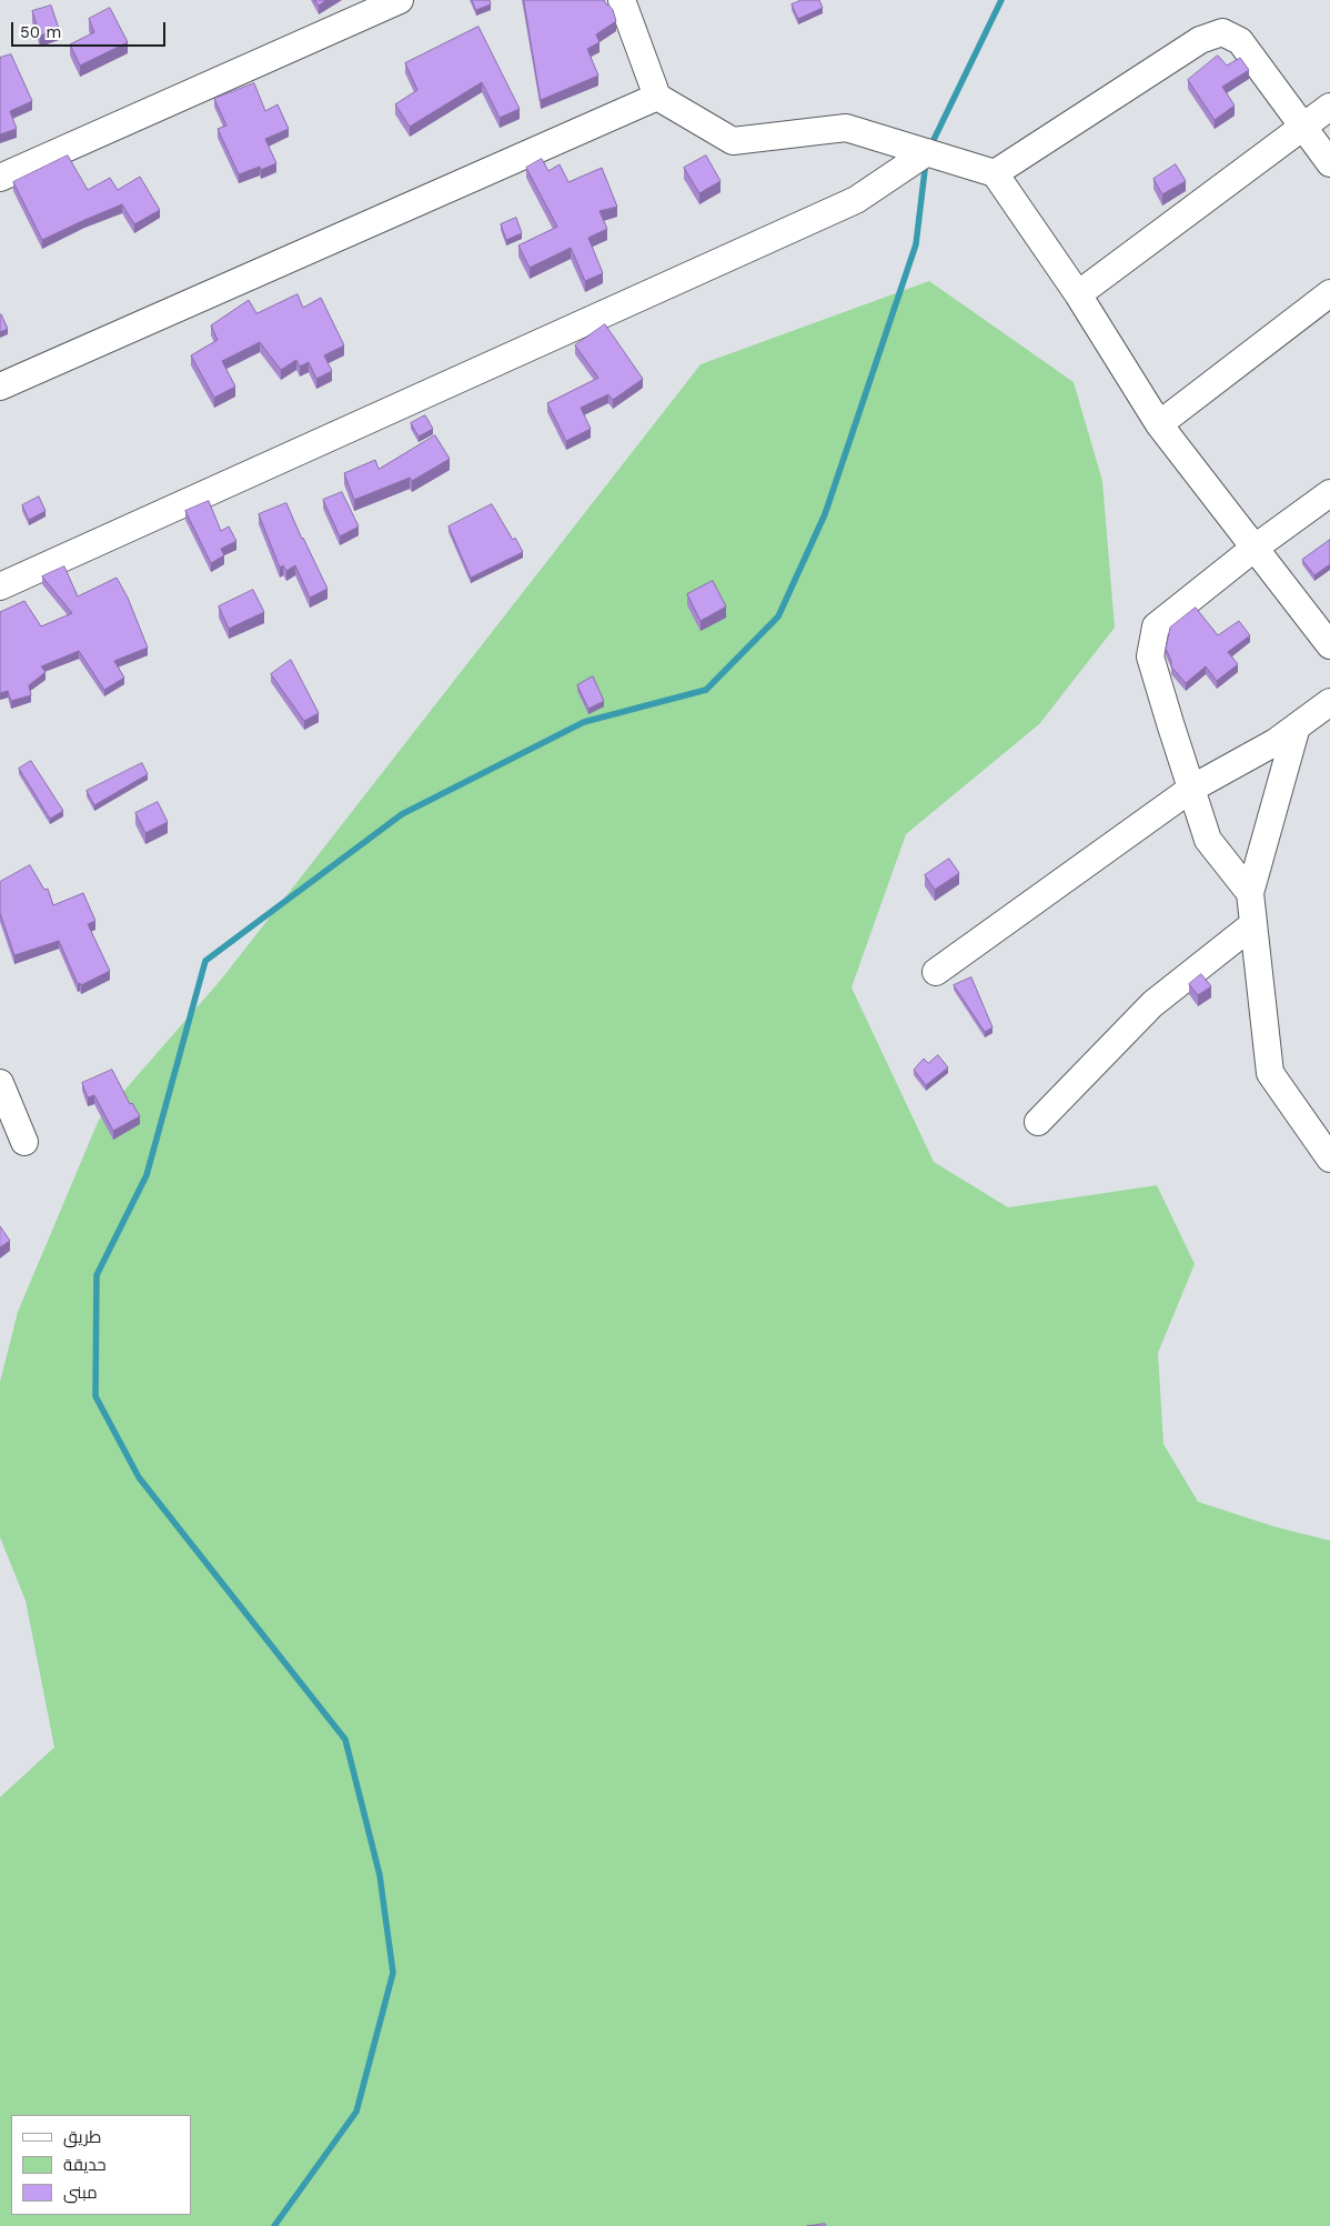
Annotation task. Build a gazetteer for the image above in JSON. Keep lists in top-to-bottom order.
{
  "legend": ["طريق", "حديقة", "مبنى"],
  "scale_bar": "50 m"
}
